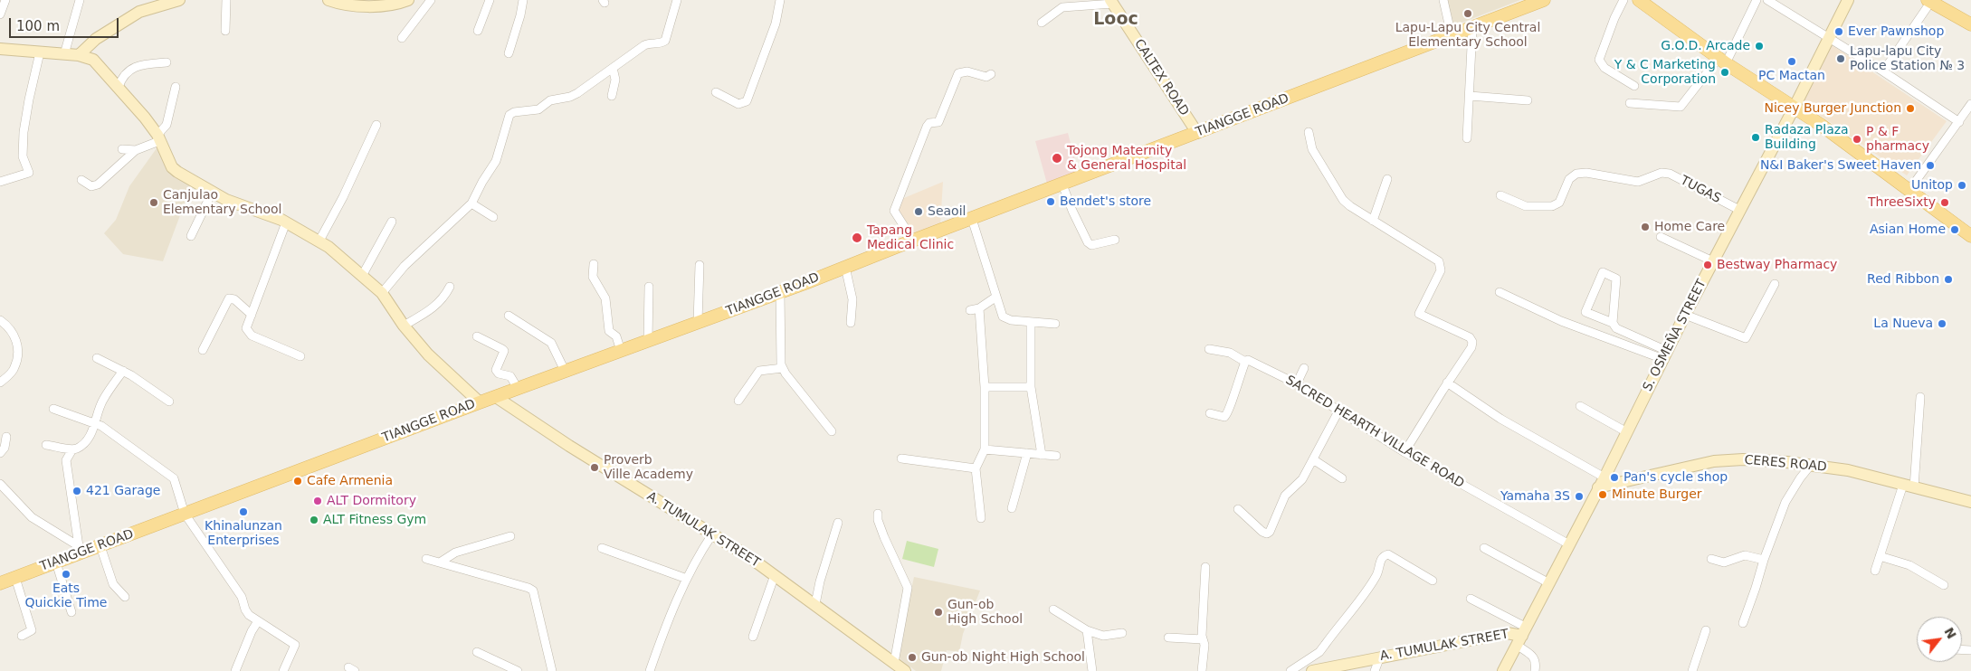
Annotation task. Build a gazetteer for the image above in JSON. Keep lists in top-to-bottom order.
{
  "streets": {
    "main road": ["TIANGGE ROAD"],
    "street": [
      "CALTEX ROAD",
      "TUGAS",
      "S. OSMEÑA STREET",
      "SACRED HEARTH VILLAGE ROAD",
      "CERES ROAD",
      "A. TUMULAK STREET"
    ]
  },
  "crossings": [
    ["CALTEX ROAD", "TIANGGE ROAD"],
    ["TIANGGE ROAD", "A. TUMULAK STREET"],
    ["TUGAS", "S. OSMEÑA STREET"],
    ["S. OSMEÑA STREET", "SACRED HEARTH VILLAGE ROAD"],
    ["S. OSMEÑA STREET", "CERES ROAD"],
    ["S. OSMEÑA STREET", "A. TUMULAK STREET"]
  ],
  "districts": ["Looc"],
  "places": [
    "Lapu-Lapu City Central Elementary School",
    "Ever Pawnshop",
    "G.O.D. Arcade",
    "Lapu-lapu City Police Station № 3",
    "PC Mactan",
    "Y & C Marketing Corporation",
    "Nicey Burger Junction",
    "Radaza Plaza Building",
    "P & F pharmacy",
    "Tojong Maternity & General Hospital",
    "N&I Baker's Sweet Haven",
    "Unitop",
    "Bendet's store",
    "Canjulao Elementary School",
    "ThreeSixty",
    "Seaoil",
    "Home Care",
    "Asian Home",
    "Tapang Medical Clinic",
    "Bestway Pharmacy",
    "Red Ribbon",
    "La Nueva",
    "Proverb Ville Academy",
    "Pan's cycle shop",
    "Cafe Armenia",
    "421 Garage",
    "Minute Burger",
    "Yamaha 3S",
    "ALT Dormitory",
    "Khinalunzan Enterprises",
    "ALT Fitness Gym",
    "Eats Quickie Time",
    "Gun-ob High School",
    "Gun-ob Night High School"
  ],
  "scale_bar": "100 m",
  "north": "top right"
}
